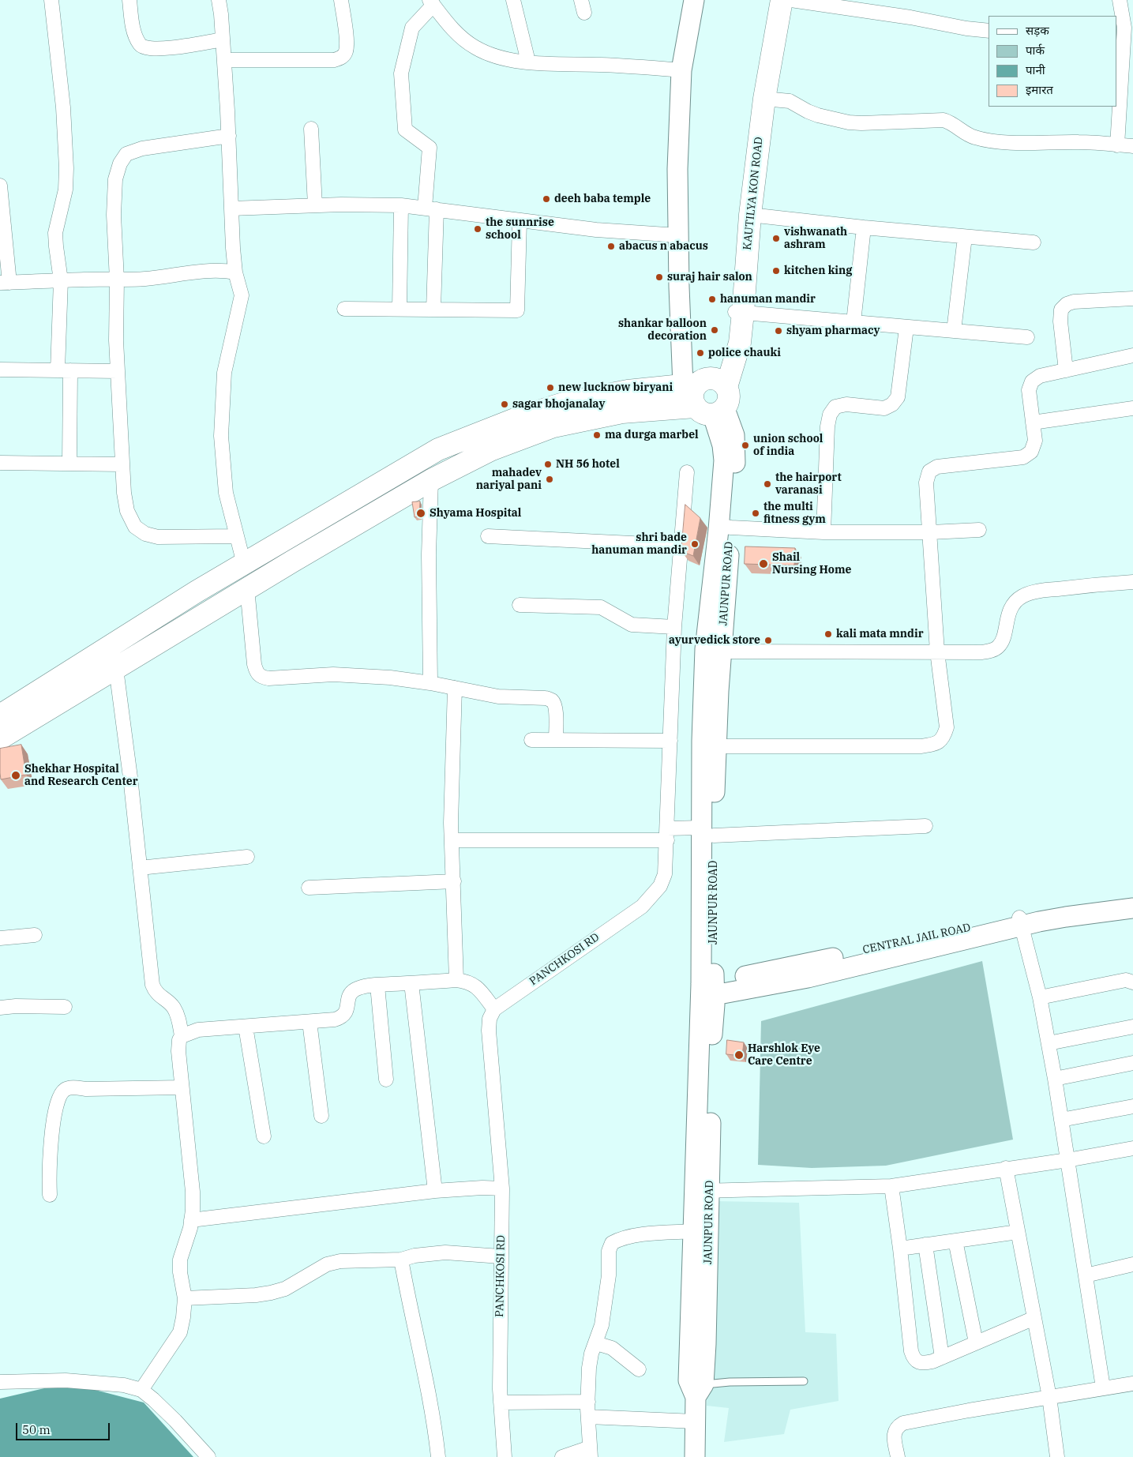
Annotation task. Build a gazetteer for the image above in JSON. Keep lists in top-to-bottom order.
{
  "streets": {
    "highway": ["KAUTILYA KON ROAD"],
    "street": ["JAUNPUR ROAD", "CENTRAL JAIL ROAD", "PANCHKOSI RD"]
  },
  "crossings": [
    ["JAUNPUR ROAD", "CENTRAL JAIL ROAD"]
  ],
  "places": [
    "deeh baba temple",
    "the sunnrise school",
    "vishwanath ashram",
    "abacus n abacus",
    "kitchen king",
    "suraj hair salon",
    "hanuman mandir",
    "shankar balloon decoration",
    "shyam pharmacy",
    "police chauki",
    "new lucknow biryani",
    "sagar bhojanalay",
    "ma durga marbel",
    "union school of india",
    "NH 56 hotel",
    "mahadev nariyal pani",
    "the hairport varanasi",
    "Shyama Hospital",
    "the multi fitness gym",
    "shri bade hanuman mandir",
    "Shail Nursing Home",
    "kali mata mndir",
    "ayurvedick store",
    "Shekhar Hospital and Research Center",
    "Harshlok Eye Care Centre"
  ],
  "legend": [
    "सड़क",
    "पार्क",
    "पानी",
    "इमारत"
  ],
  "scale_bar": "50 m"
}
